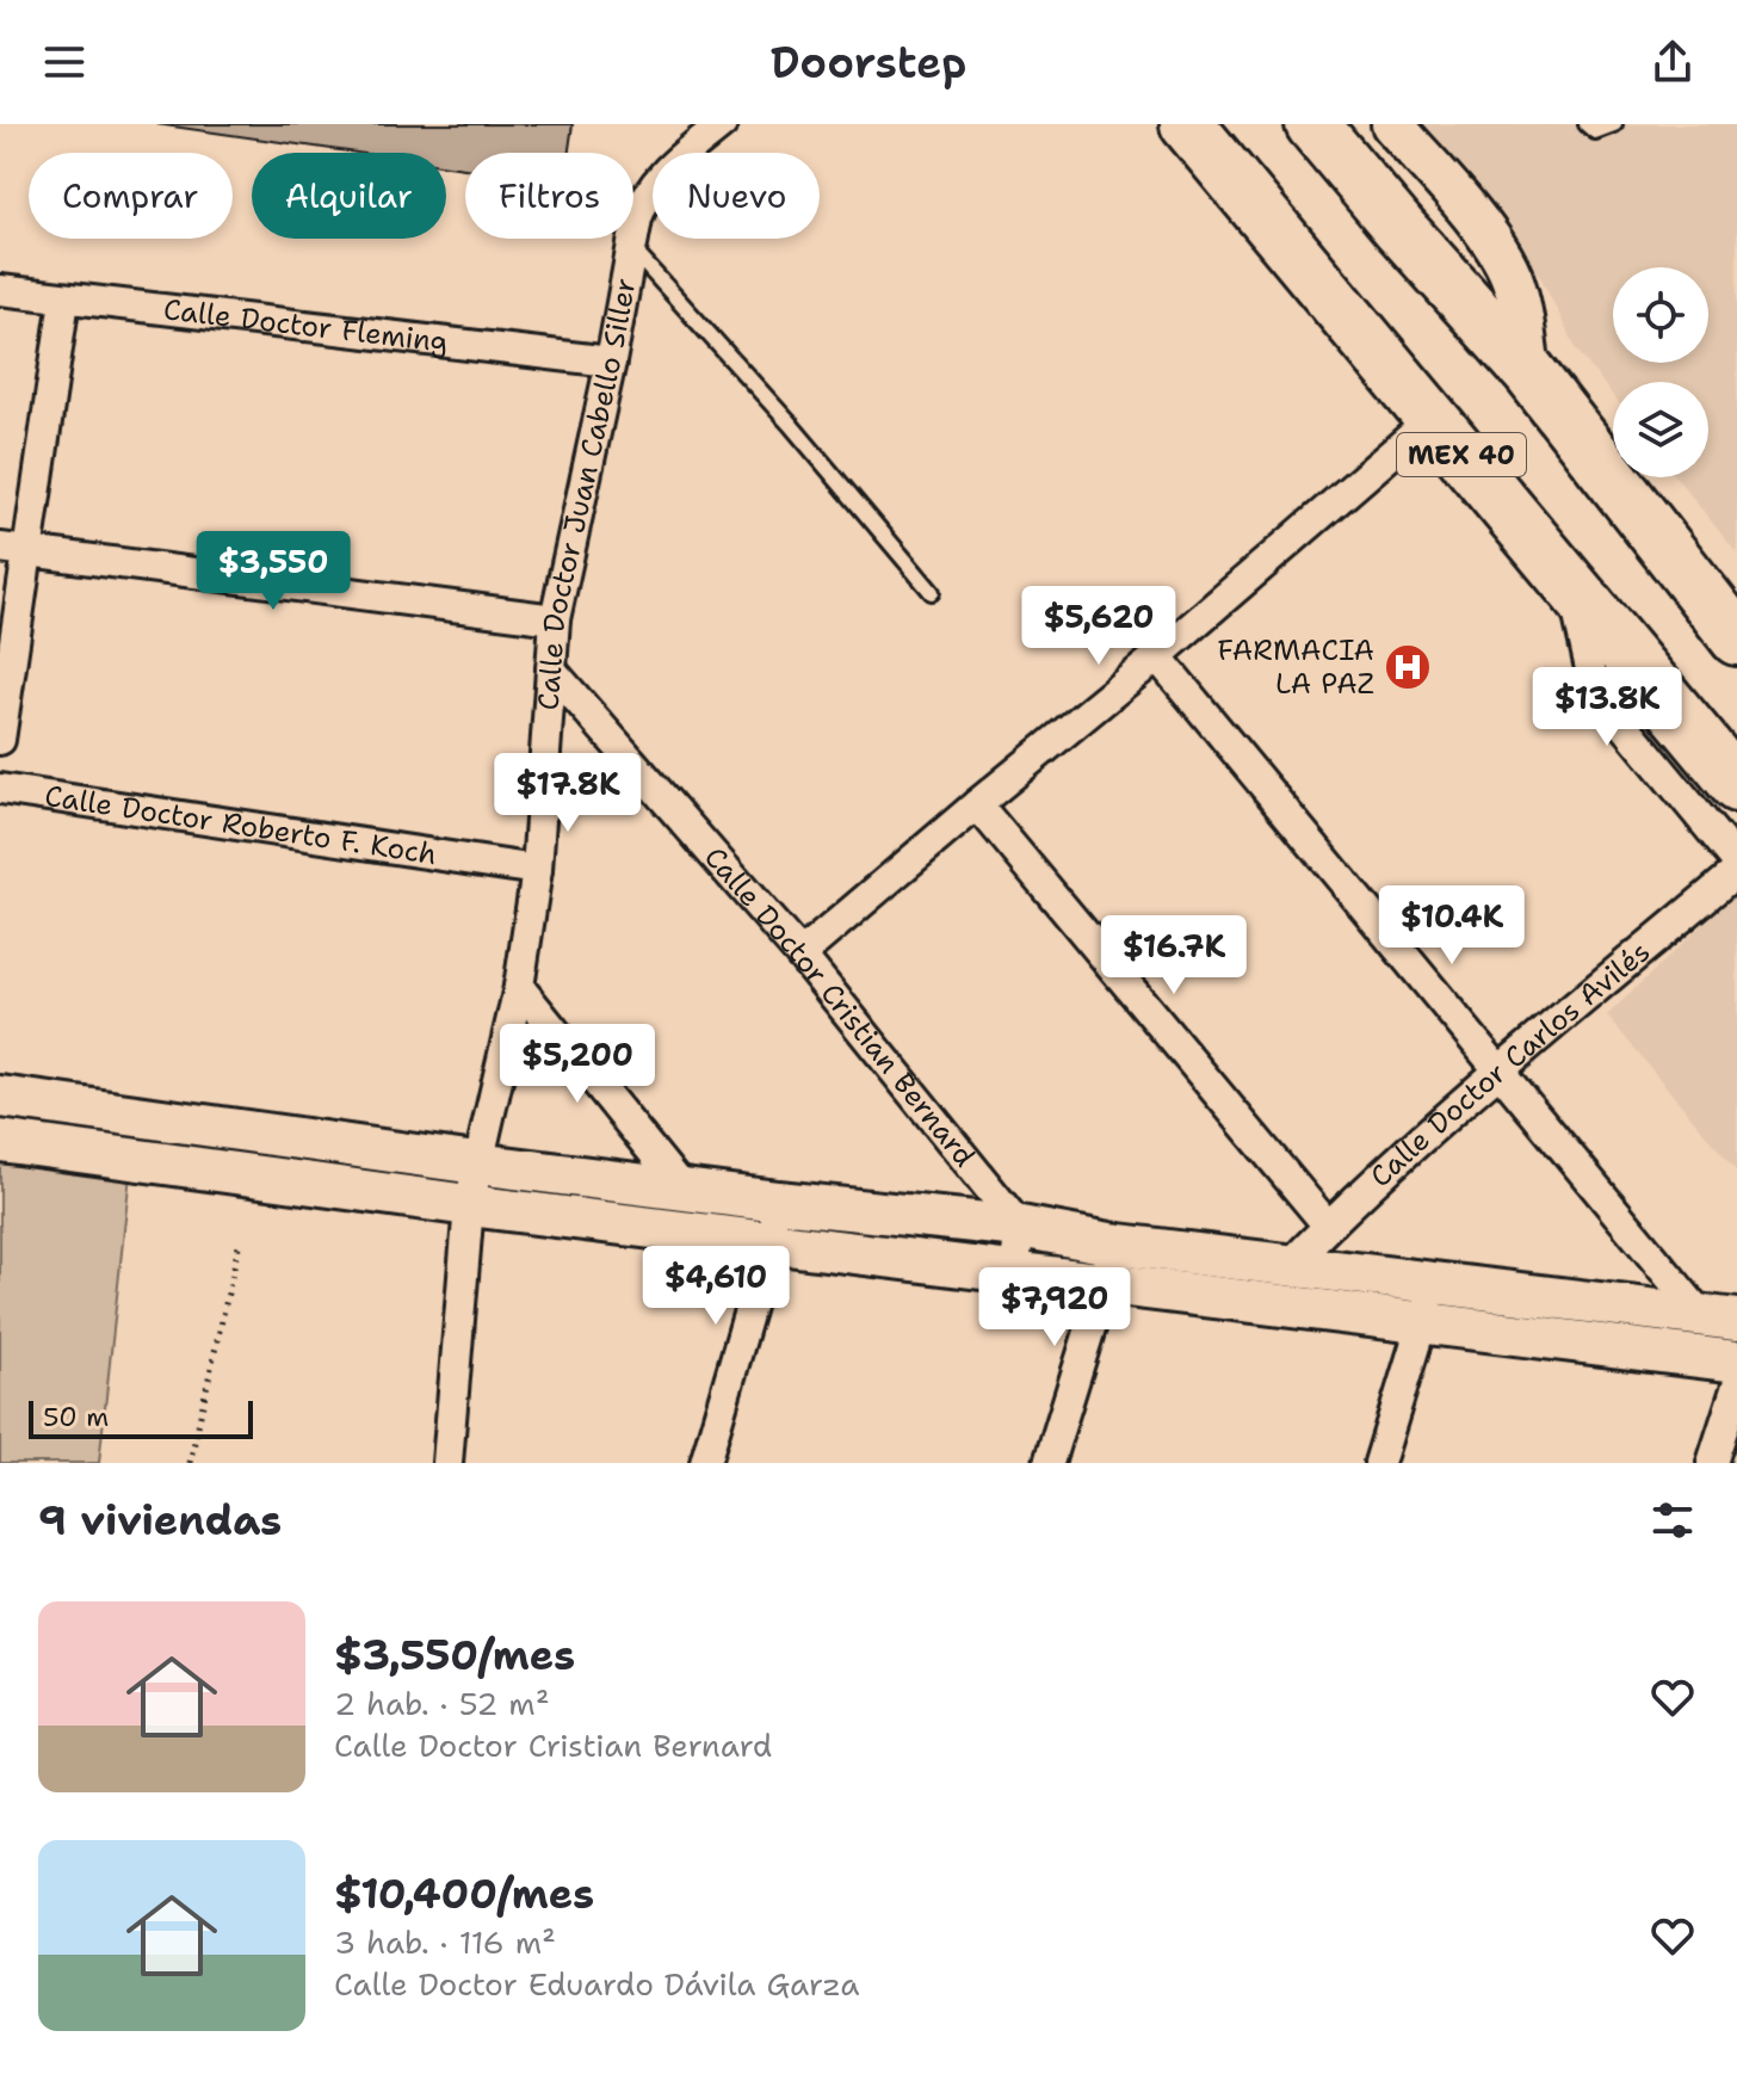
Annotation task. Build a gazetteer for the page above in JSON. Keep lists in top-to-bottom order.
{
  "streets": {
    "highway": ["MEX 40"],
    "street": [
      "Calle Doctor Fleming",
      "Calle Doctor Juan Cabello Siller",
      "Calle Doctor Roberto F. Koch",
      "Calle Doctor Cristian Bernard",
      "Calle Doctor Carlos Avilés"
    ]
  },
  "crossings": [
    ["Calle Doctor Fleming", "Calle Doctor Juan Cabello Siller"],
    ["Calle Doctor Juan Cabello Siller", "Calle Doctor Roberto F. Koch"],
    ["Calle Doctor Juan Cabello Siller", "Calle Doctor Cristian Bernard"]
  ],
  "places": {
    "hospital": ["FARMACIA LA PAZ"]
  },
  "scale_bar": "50 m",
  "page": {
    "header": "Doorstep",
    "chip": [
      "Comprar",
      "Alquilar",
      "Filtros",
      "Nuevo"
    ],
    "price": [
      "$3,550",
      "$5,620",
      "$13.8K",
      "$17.8K",
      "$10.4K",
      "$16.7K",
      "$5,200",
      "$4,610",
      "$7,920"
    ],
    "scale": "50 m",
    "heading": "9 viviendas",
    "list": [
      {
        "name": "$3,550/mes",
        "note": "2 hab. · 52 m² · Calle Doctor Cristian Bernard"
      },
      {
        "name": "$10,400/mes",
        "note": "3 hab. · 116 m² · Calle Doctor Eduardo Dávila Garza"
      }
    ]
  }
}
